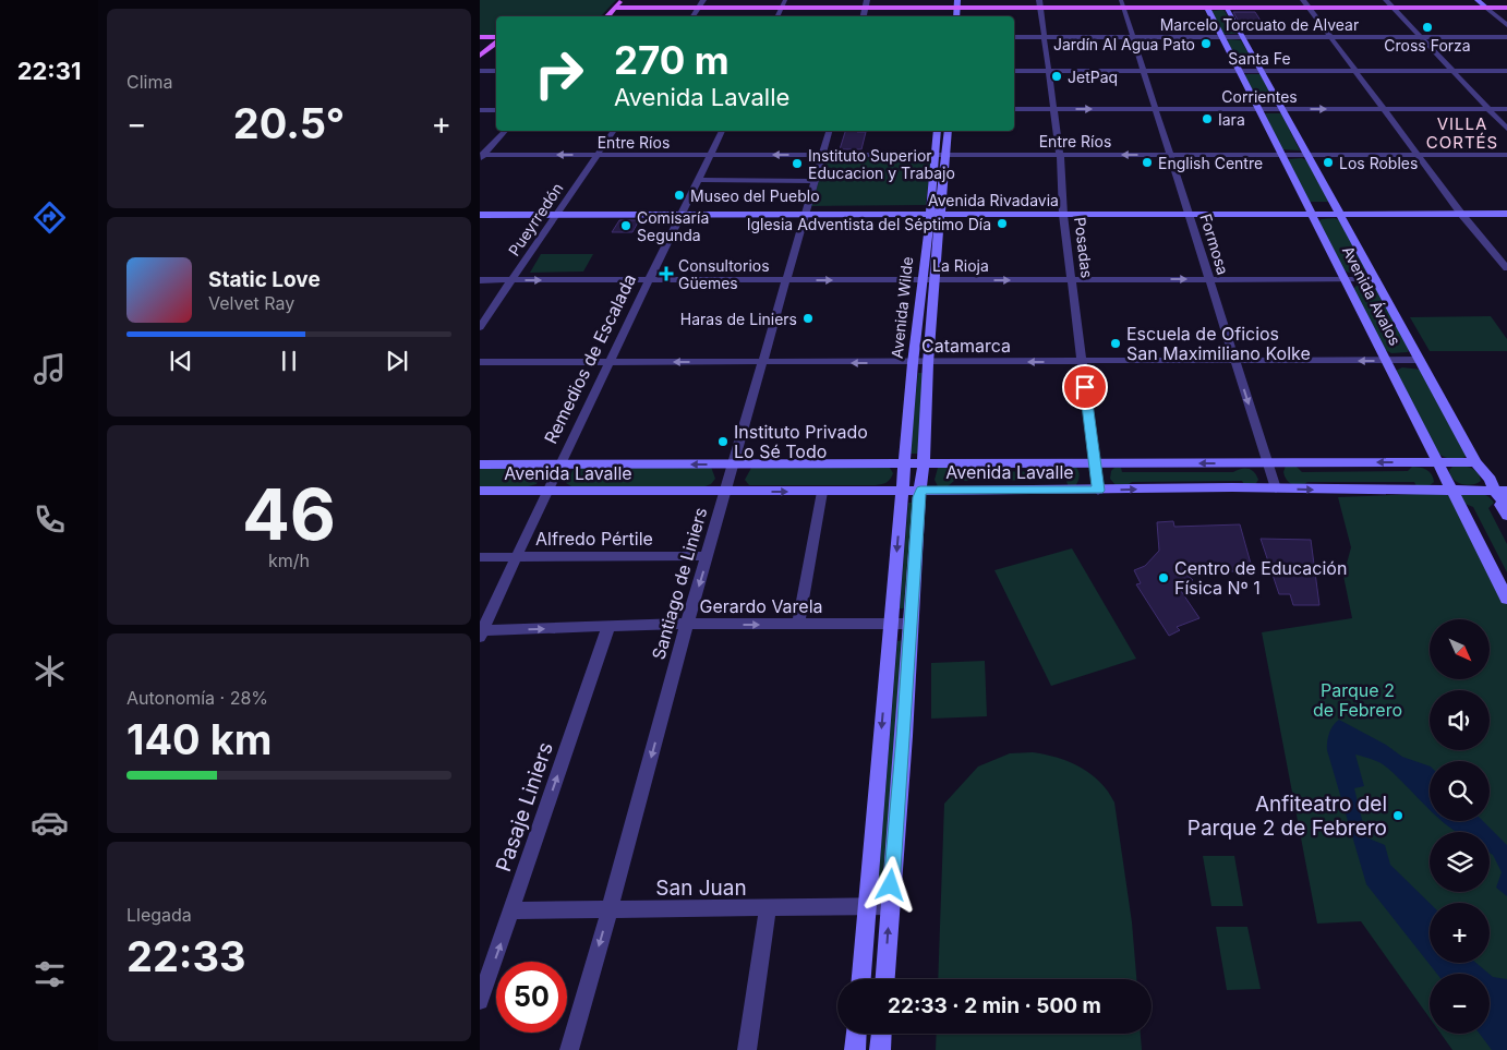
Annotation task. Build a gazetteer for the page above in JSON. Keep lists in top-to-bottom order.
{
  "streets": {
    "main road": [
      "Avenida Rivadavia",
      "Avenida Ávalos",
      "Avenida Wilde",
      "Avenida Lavalle"
    ],
    "street": [
      "Marcelo Torcuato de Alvear",
      "Santa Fe",
      "Corrientes",
      "Entre Ríos",
      "Pueyrredón",
      "Formosa",
      "Posadas",
      "La Rioja",
      "Catamarca",
      "Remedios de Escalada",
      "Alfredo Pértile",
      "Santiago de Liniers",
      "Gerardo Varela",
      "Pasaje Liniers",
      "San Juan"
    ]
  },
  "crossings": [
    ["Marcelo Torcuato de Alvear", "Formosa"],
    ["Marcelo Torcuato de Alvear", "Posadas"],
    ["Marcelo Torcuato de Alvear", "Avenida Ávalos"],
    ["Santa Fe", "Formosa"],
    ["Santa Fe", "Posadas"],
    ["Santa Fe", "Avenida Ávalos"],
    ["Corrientes", "Formosa"],
    ["Corrientes", "Posadas"],
    ["Corrientes", "Avenida Ávalos"],
    ["Entre Ríos", "Pueyrredón"],
    ["Entre Ríos", "Formosa"],
    ["Entre Ríos", "Posadas"],
    ["Entre Ríos", "Avenida Ávalos"],
    ["Entre Ríos", "Avenida Wilde"],
    ["Entre Ríos", "Remedios de Escalada"],
    ["Entre Ríos", "Santiago de Liniers"],
    ["Avenida Rivadavia", "Pueyrredón"],
    ["Avenida Rivadavia", "Formosa"],
    ["Avenida Rivadavia", "Posadas"],
    ["Avenida Rivadavia", "Avenida Ávalos"],
    ["Avenida Rivadavia", "Avenida Wilde"],
    ["Avenida Rivadavia", "Remedios de Escalada"],
    ["Avenida Rivadavia", "Santiago de Liniers"],
    ["Pueyrredón", "La Rioja"],
    ["Formosa", "La Rioja"],
    ["Formosa", "Catamarca"],
    ["Formosa", "Avenida Lavalle"],
    ["Posadas", "La Rioja"],
    ["Posadas", "Catamarca"],
    ["Posadas", "Avenida Lavalle"],
    ["La Rioja", "Avenida Ávalos"],
    ["La Rioja", "Avenida Wilde"],
    ["La Rioja", "Remedios de Escalada"],
    ["La Rioja", "Santiago de Liniers"],
    ["Avenida Ávalos", "Catamarca"],
    ["Avenida Ávalos", "Avenida Lavalle"],
    ["Avenida Wilde", "Catamarca"],
    ["Avenida Wilde", "Avenida Lavalle"],
    ["Avenida Wilde", "Gerardo Varela"],
    ["Avenida Wilde", "San Juan"],
    ["Catamarca", "Remedios de Escalada"],
    ["Catamarca", "Santiago de Liniers"],
    ["Remedios de Escalada", "Avenida Lavalle"],
    ["Remedios de Escalada", "Alfredo Pértile"],
    ["Remedios de Escalada", "Gerardo Varela"],
    ["Avenida Lavalle", "Santiago de Liniers"],
    ["Alfredo Pértile", "Santiago de Liniers"],
    ["Santiago de Liniers", "Gerardo Varela"],
    ["Santiago de Liniers", "San Juan"],
    ["Gerardo Varela", "Pasaje Liniers"],
    ["Pasaje Liniers", "San Juan"]
  ],
  "one_way": [
    "Corrientes",
    "La Rioja",
    "Catamarca",
    "Santiago de Liniers",
    "Gerardo Varela",
    "Pasaje Liniers"
  ],
  "districts": ["VILLA CORTÉS"],
  "parks": ["Parque 2 de Febrero"],
  "places": {
    "other": [
      "Cross Forza",
      "Jardín Al Agua Pato",
      "JetPaq",
      "Iara",
      "English Centre",
      "Los Robles",
      "Instituto Superior Educacion y Trabajo",
      "Museo del Pueblo",
      "Iglesia Adventista del Séptimo Día",
      "Comisaría Segunda",
      "Haras de Liniers",
      "Escuela de Oficios San Maximiliano Kolke",
      "Instituto Privado Lo Sé Todo",
      "Centro de Educación Física Nº 1",
      "Anfiteatro del Parque 2 de Febrero"
    ],
    "health": ["Consultorios Güemes"]
  },
  "north": "bottom right",
  "page": {
    "tabs": "22:31",
    "tile": [
      "Clima",
      ["46", "km/h"],
      ["Autonomía · 28%", "140 km"],
      ["Llegada", "22:33"]
    ],
    "turn": ["270 m", "Avenida Lavalle"],
    "heat": ["−", "20.5°", "+"],
    "song": ["Static Love", "Velvet Ray"],
    "map_buttons": ["+", "−"],
    "limit": "50",
    "trip": "22:33 · 2 min · 500 m"
  }
}
